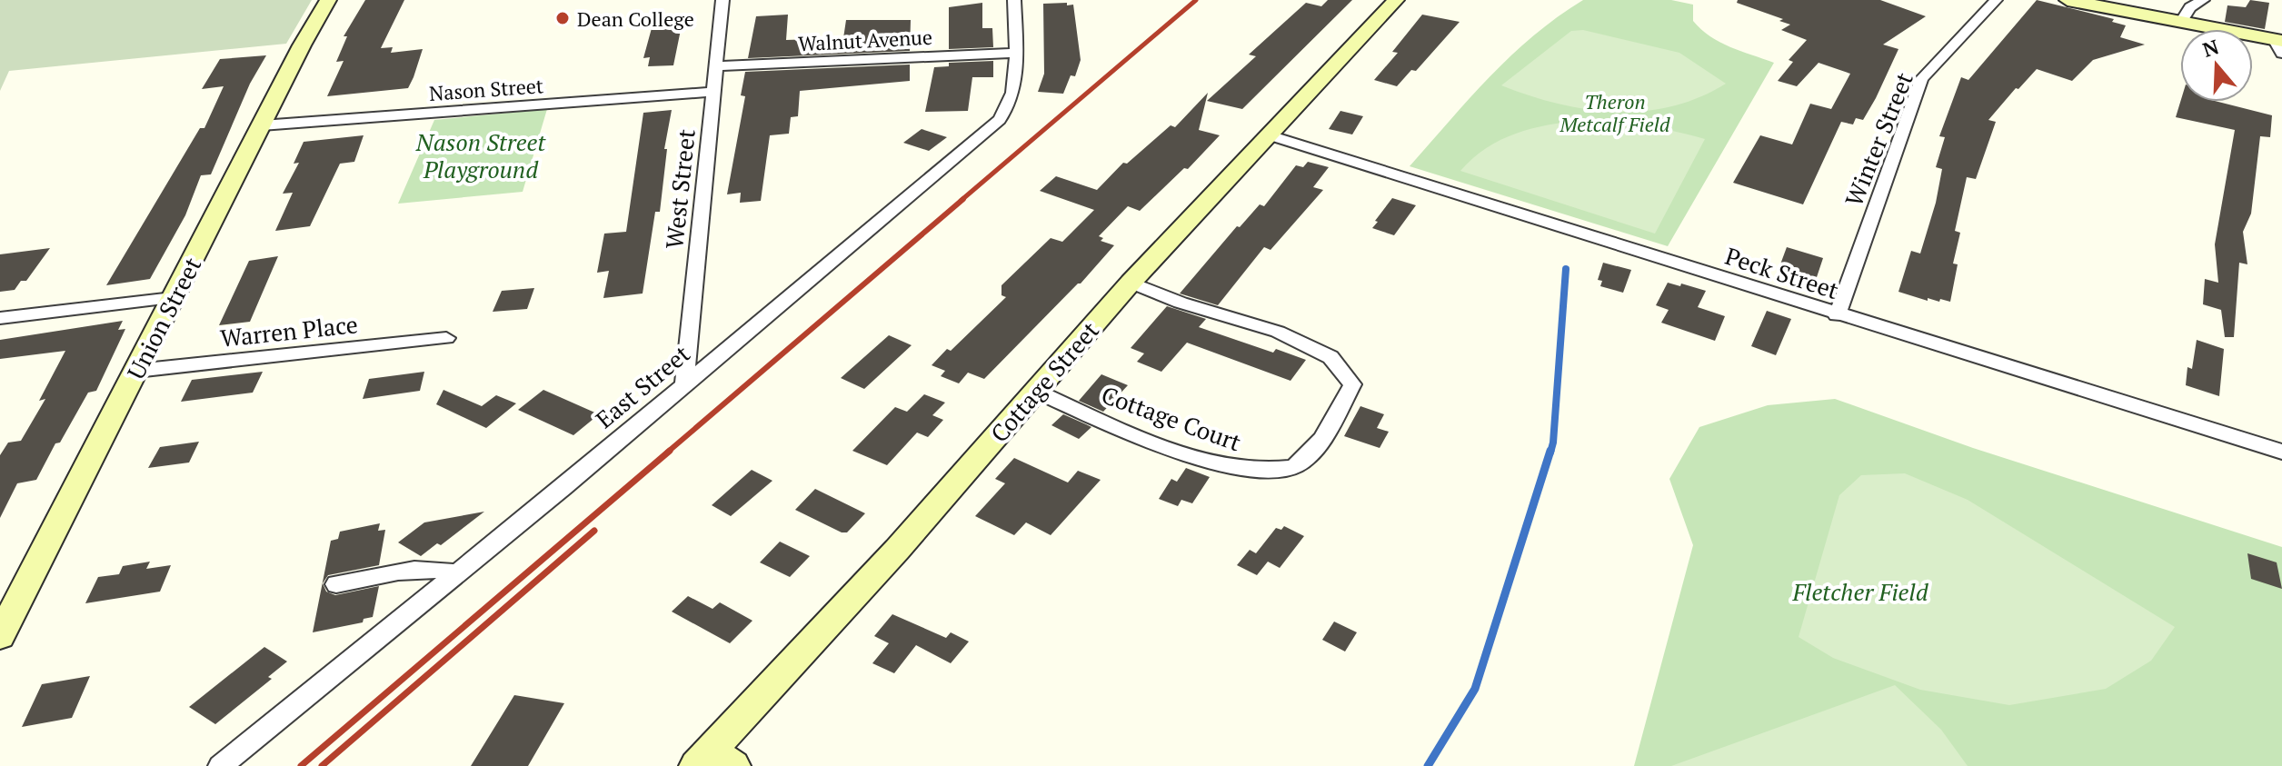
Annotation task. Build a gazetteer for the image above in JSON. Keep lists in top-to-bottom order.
{
  "streets": {
    "street": [
      "Walnut Avenue",
      "Nason Street",
      "Winter Street",
      "West Street",
      "Peck Street",
      "Union Street",
      "Warren Place",
      "Cottage Street",
      "East Street",
      "Cottage Court"
    ]
  },
  "crossings": [
    ["Walnut Avenue", "West Street"],
    ["Walnut Avenue", "East Street"],
    ["Nason Street", "West Street"],
    ["Nason Street", "Union Street"],
    ["Winter Street", "Peck Street"],
    ["West Street", "East Street"],
    ["Peck Street", "Cottage Street"],
    ["Union Street", "Warren Place"],
    ["Cottage Street", "Cottage Court"]
  ],
  "parks": ["Theron Metcalf Field", "Nason Street Playground", "Fletcher Field"],
  "places": ["Dean College"],
  "north": "top"
}
